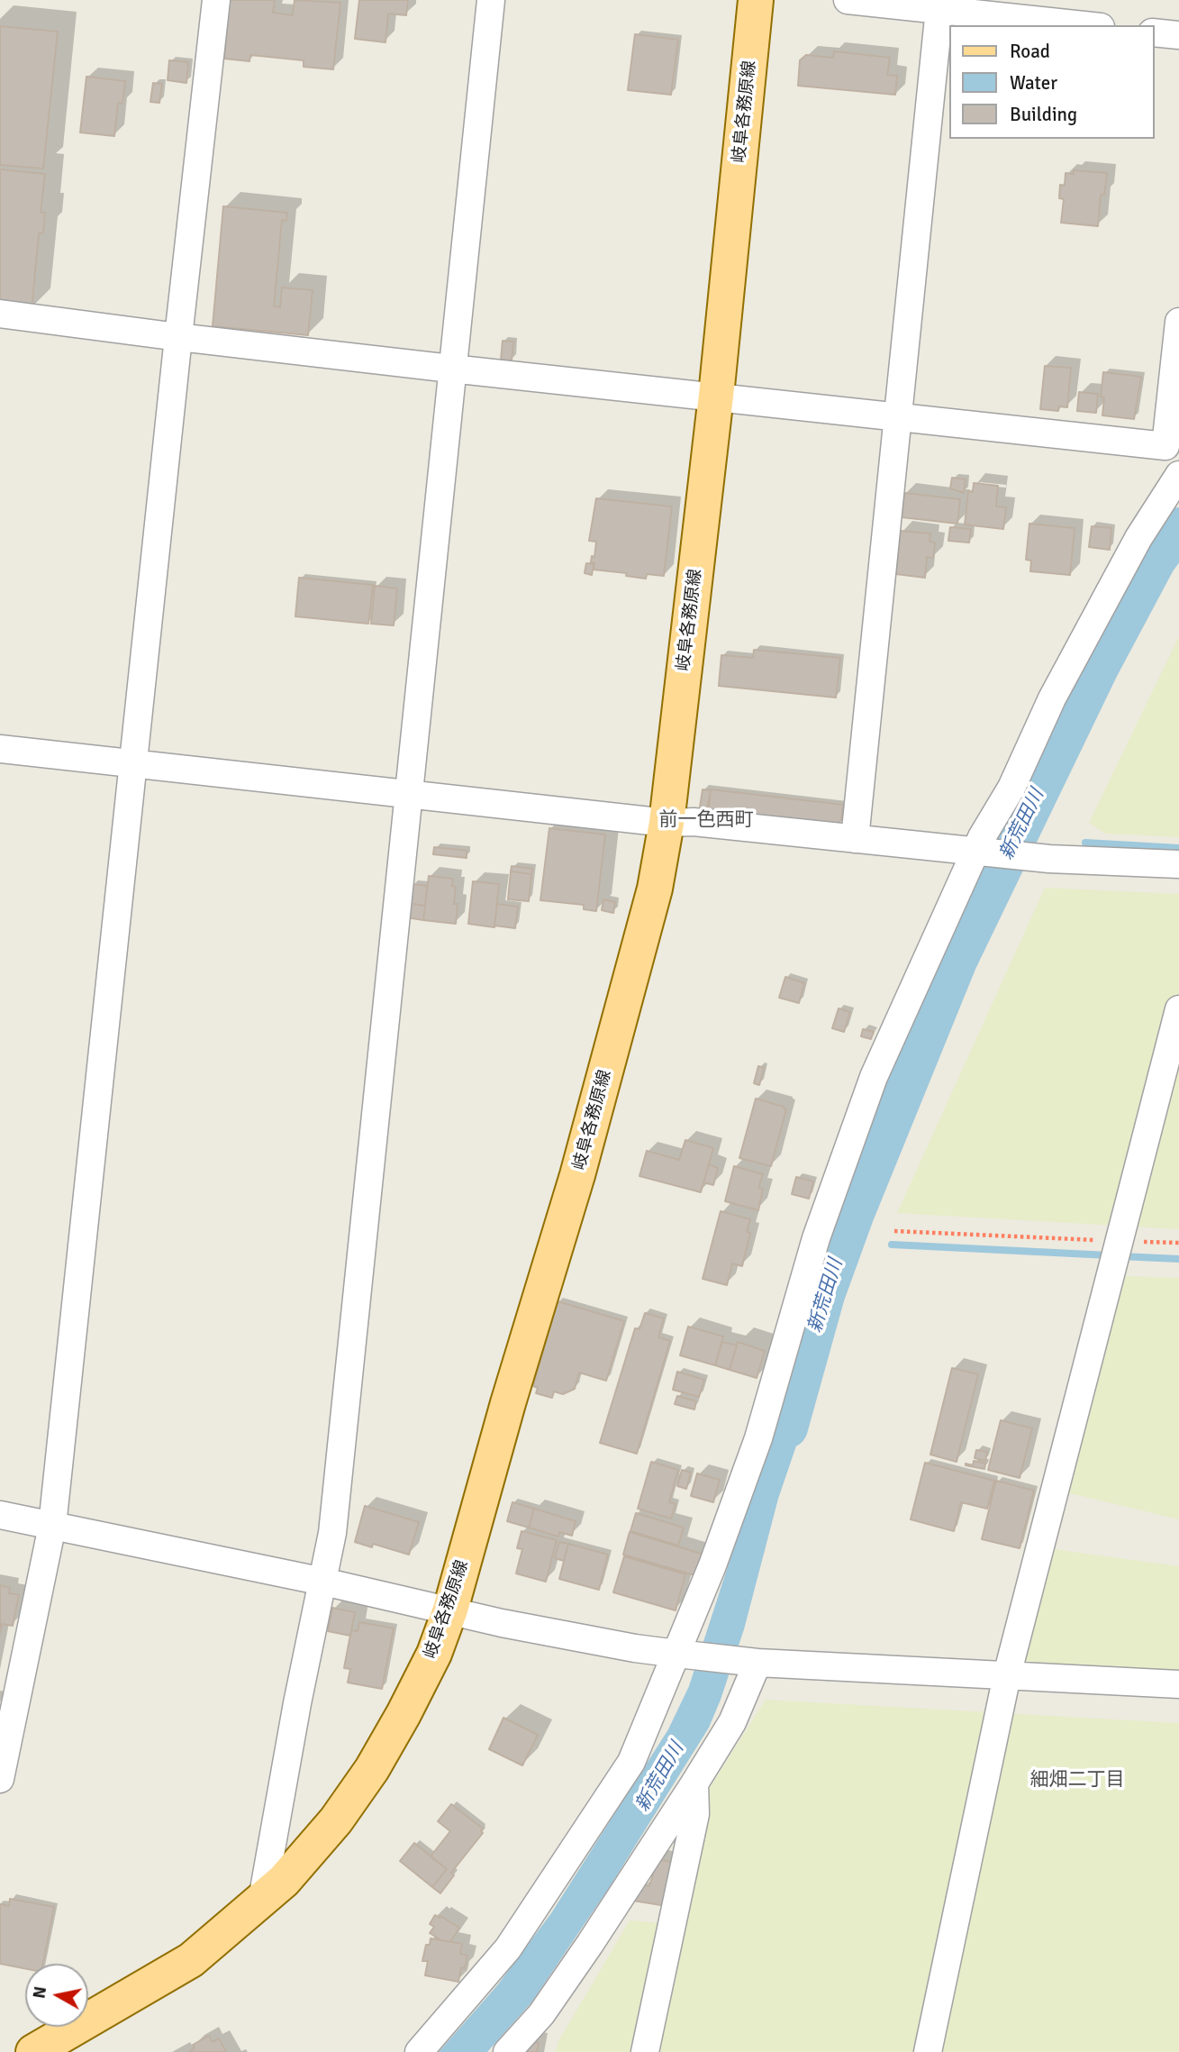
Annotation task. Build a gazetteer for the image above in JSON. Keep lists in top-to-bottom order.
{
  "streets": {
    "main road": ["岐阜各務原線"]
  },
  "districts": ["前一色西町", "細畑二丁目"],
  "water": ["新荒田川"],
  "legend": ["Road", "Water", "Building"],
  "north": "left"
}
